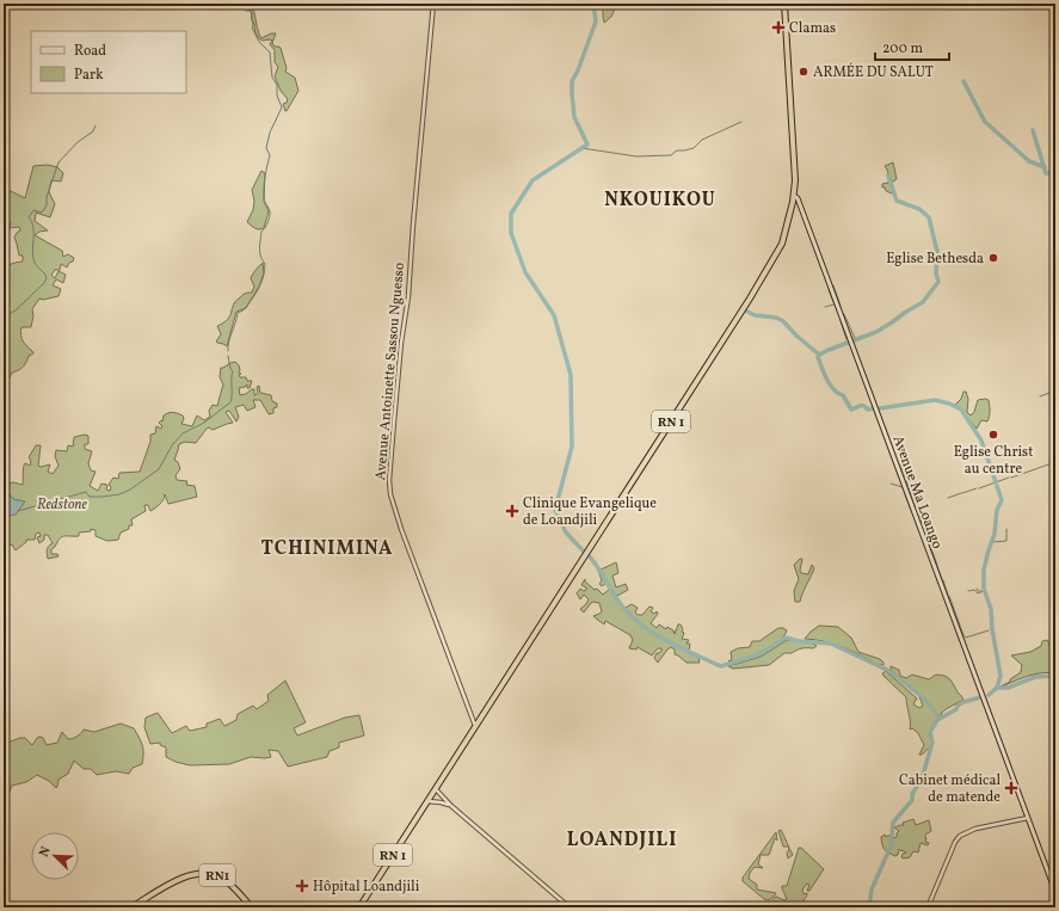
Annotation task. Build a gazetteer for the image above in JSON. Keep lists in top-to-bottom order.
{
  "streets": {
    "highway": ["RN 1", "RN1"],
    "main road": ["Avenue Ma Loango"],
    "street": ["Avenue Antoinette Sassou Nguesso"]
  },
  "crossings": [
    ["Avenue Antoinette Sassou Nguesso", "RN 1"],
    ["RN 1", "Avenue Ma Loango"]
  ],
  "districts": ["NKOUIKOU", "TCHINIMINA", "LOANDJILI"],
  "parks": ["Redstone"],
  "places": {
    "health": [
      "Clamas",
      "Clinique Evangelique de Loandjili",
      "Cabinet médical de matende",
      "Hôpital Loandjili"
    ],
    "other": ["ARMÉE DU SALUT", "Eglise Bethesda", "Eglise Christ au centre"]
  },
  "legend": ["Road", "Park"],
  "scale_bar": "200 m",
  "north": "top left"
}
